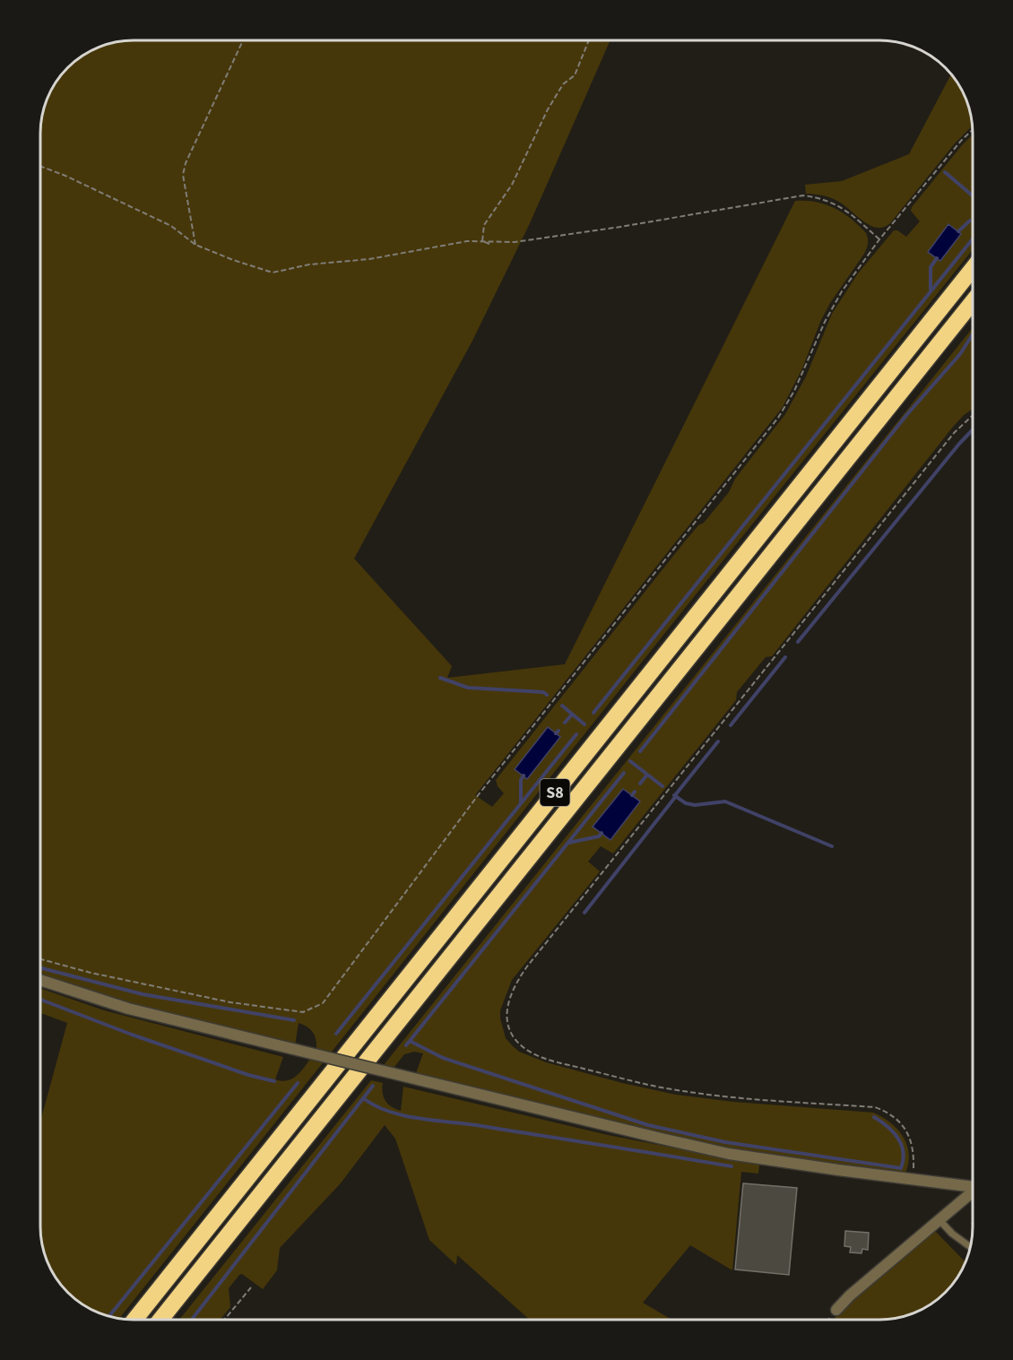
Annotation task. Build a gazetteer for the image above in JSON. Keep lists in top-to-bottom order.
{
  "streets": {
    "highway": ["S8"]
  }
}
